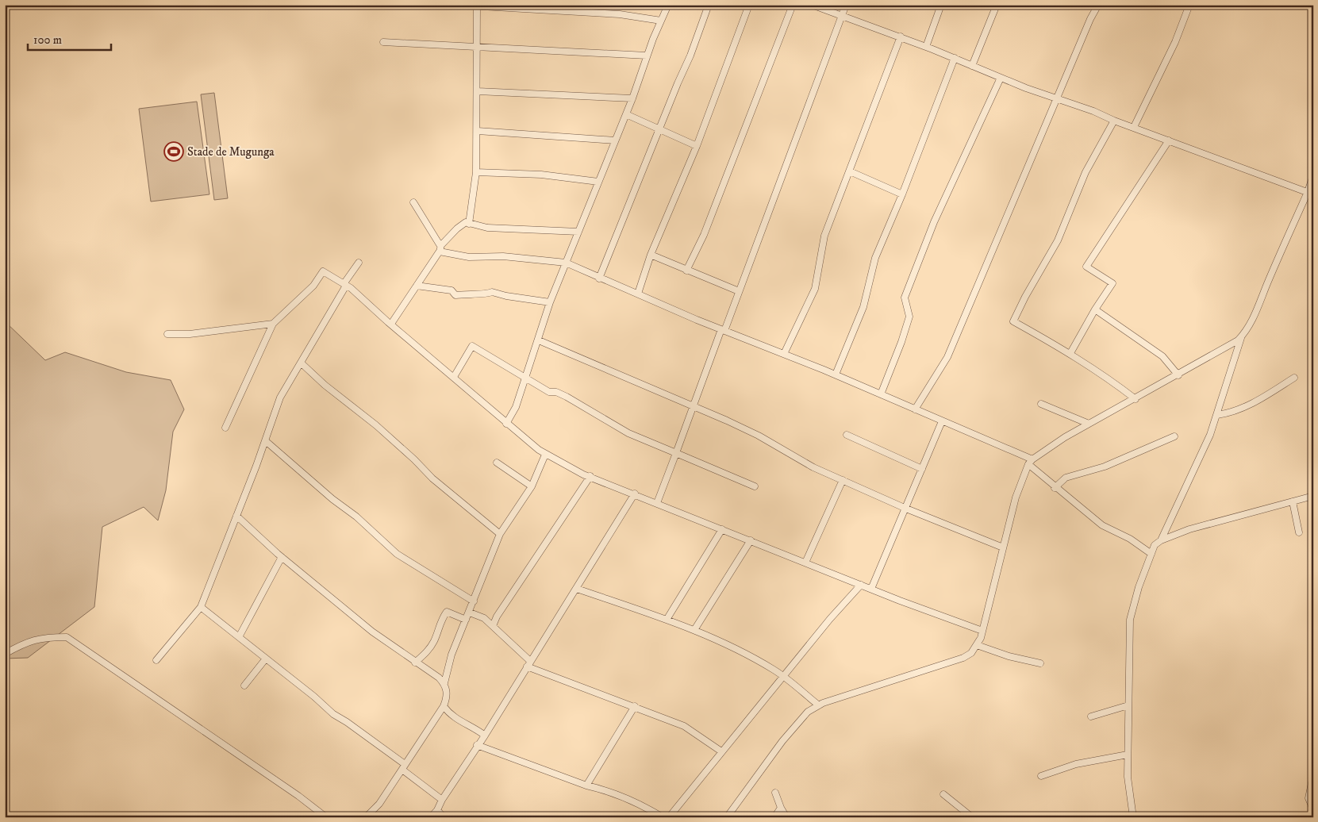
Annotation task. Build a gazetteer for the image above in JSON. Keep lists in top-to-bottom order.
{
  "places": {
    "sports": ["Stade de Mugunga"]
  },
  "scale_bar": "100 m"
}
